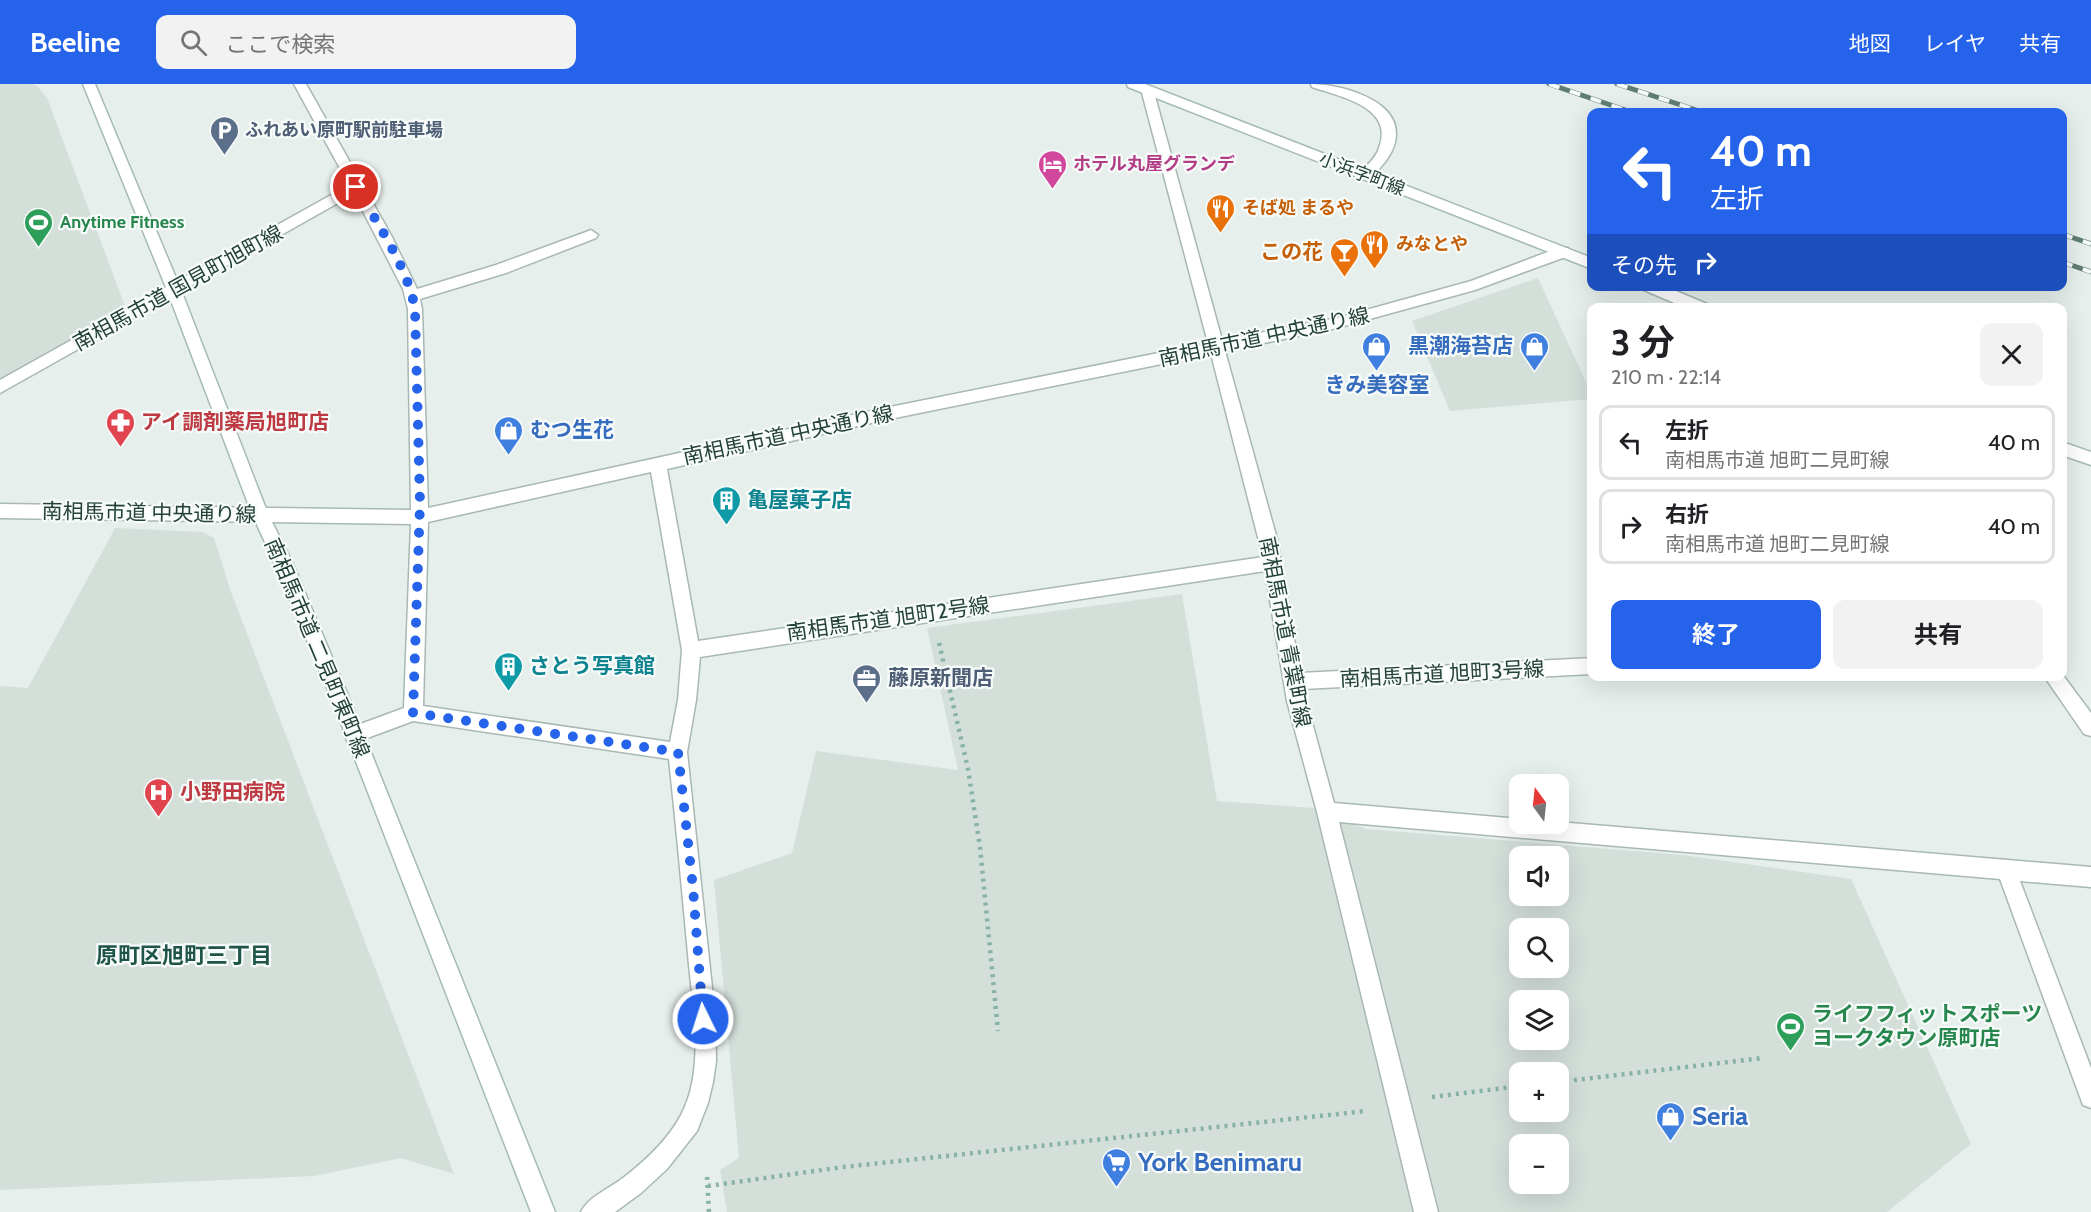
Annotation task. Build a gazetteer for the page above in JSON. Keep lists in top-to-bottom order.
{
  "streets": {
    "street": [
      "小浜字町線",
      "南相馬市道 国見町旭町線",
      "南相馬市道 中央通り線",
      "南相馬市道 旭町2号線",
      "南相馬市道 青葉町線",
      "南相馬市道 二見町東町線",
      "南相馬市道 旭町3号線"
    ]
  },
  "crossings": [
    ["小浜字町線", "南相馬市道 中央通り線"],
    ["小浜字町線", "南相馬市道 青葉町線"],
    ["南相馬市道 国見町旭町線", "南相馬市道 二見町東町線"],
    ["南相馬市道 中央通り線", "南相馬市道 青葉町線"],
    ["南相馬市道 中央通り線", "南相馬市道 二見町東町線"],
    ["南相馬市道 旭町2号線", "南相馬市道 青葉町線"],
    ["南相馬市道 青葉町線", "南相馬市道 旭町3号線"]
  ],
  "districts": ["原町区旭町三丁目"],
  "places": {
    "parking": ["ふれあい原町駅前駐車場"],
    "hotel": ["ホテル丸屋グランデ"],
    "restaurant": ["そば処 まるや", "みなとや"],
    "sports": ["Anytime Fitness", "ライフフィットスポーツ ヨークタウン原町店"],
    "bar": ["この花"],
    "shop": [
      "きみ美容室",
      "黒潮海苔店",
      "むつ生花",
      "Seria"
    ],
    "pharmacy": ["アイ調剤薬局旭町店"],
    "building": ["亀屋菓子店", "さとう写真館"],
    "office": ["藤原新聞店"],
    "hospital": ["小野田病院"],
    "supermarket": ["York Benimaru"]
  },
  "north": "top",
  "page": {
    "header": "Beeline",
    "search": "ここで検索",
    "nav": ["地図", "レイヤ", "共有"],
    "turn": ["40 m", "左折"],
    "then": "その先",
    "heading": ["3 分", "210 m · 22:14"],
    "list": [
      {
        "name": "左折",
        "note": "南相馬市道 旭町二見町線",
        "value": "40 m"
      },
      {
        "name": "右折",
        "note": "南相馬市道 旭町二見町線",
        "value": "40 m"
      }
    ],
    "buttons": ["終了", "共有"],
    "map_buttons": ["+", "−"]
  }
}
